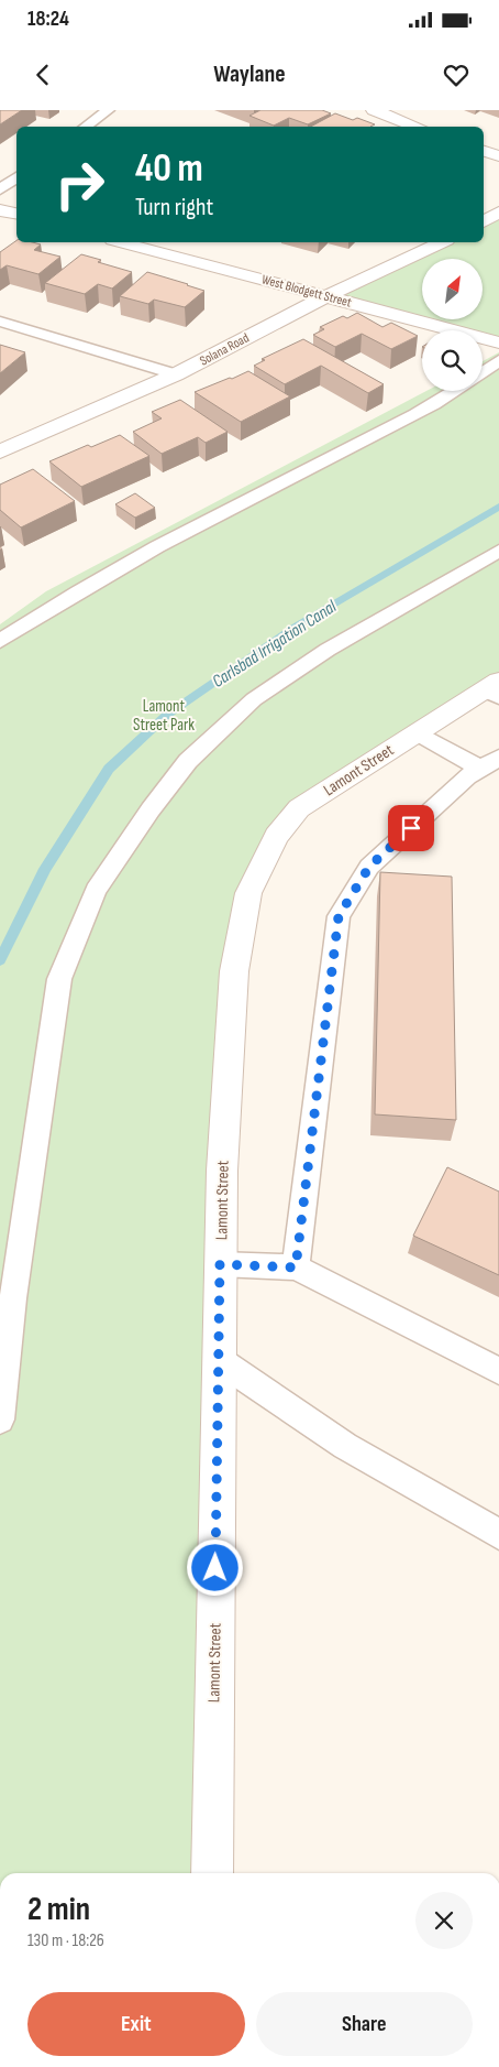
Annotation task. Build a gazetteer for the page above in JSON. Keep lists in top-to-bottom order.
{
  "streets": {
    "street": ["West Blodgett Street", "Solana Road", "Lamont Street"]
  },
  "crossings": [
    ["West Blodgett Street", "Solana Road"]
  ],
  "water": ["Carlsbad Irrigation Canal"],
  "parks": ["Lamont Street Park"],
  "north": "top right",
  "page": {
    "status": "18:24",
    "header": "Waylane",
    "turn": ["40 m", "Turn right"],
    "heading": ["2 min", "130 m · 18:26"],
    "buttons": ["Exit", "Share"]
  }
}
